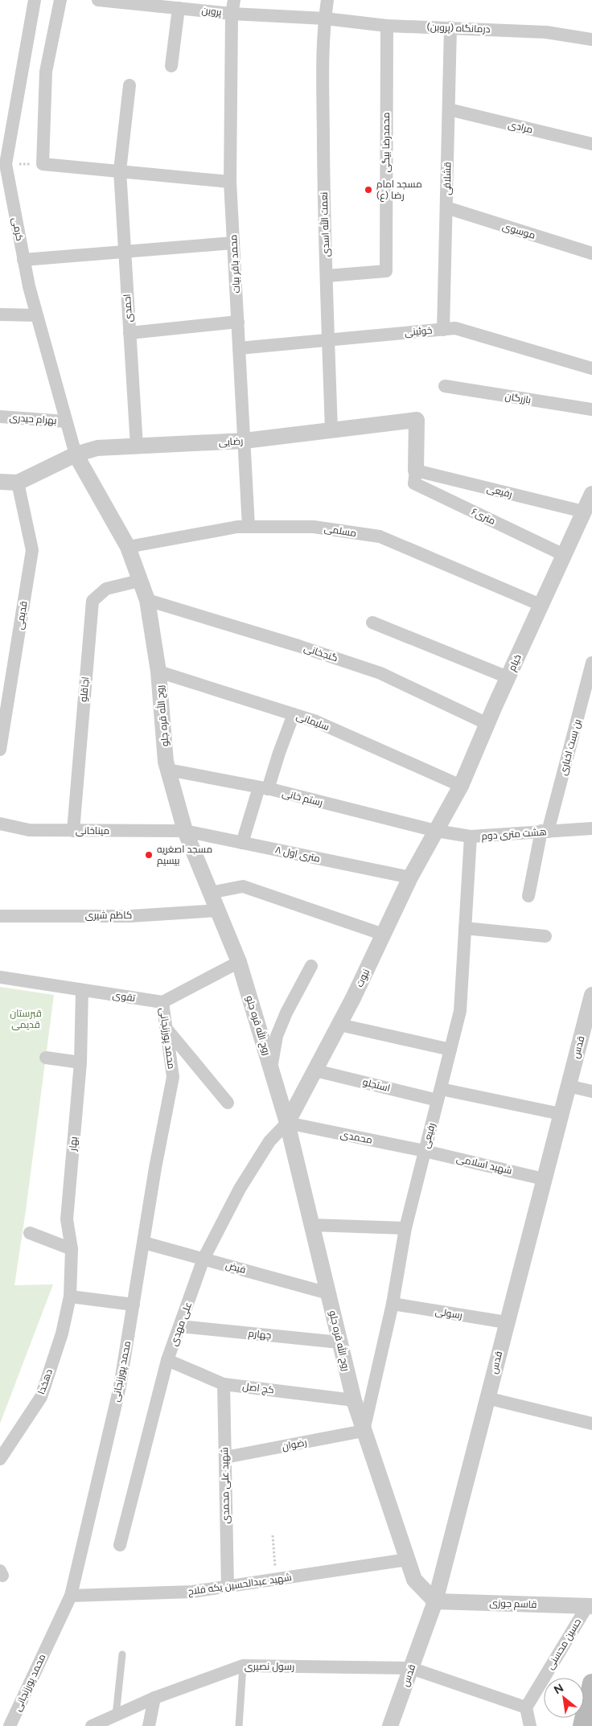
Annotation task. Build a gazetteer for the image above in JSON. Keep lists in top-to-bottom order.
{
  "streets": {
    "street": [
      "پروین",
      "درمانگاه (پروین)",
      "مرادی",
      "محمدرضا بیگی",
      "قشلاقی",
      "نعمت الله اسدی",
      "کرمی",
      "موسوی",
      "محمد باقر بیات",
      "احمدی",
      "خوئینی",
      "بازرگان",
      "بهرام حیدری",
      "رضایی",
      "رفیعی",
      "۶متری",
      "مسلمی",
      "قدیمی",
      "گنجخانی",
      "خیام",
      "اجاقلو",
      "روح الله قره جلو",
      "سلیمانی",
      "بن بست اخباری",
      "رستم خانی",
      "میناخانی",
      "هشت متری دوم",
      "۸ متری اول",
      "کاظم شیری",
      "نبوت",
      "تقوی",
      "محمد پورزنجانی",
      "قدس",
      "استجلو",
      "محمدی",
      "بهار",
      "شهید اسلامی",
      "فیض",
      "رسولی",
      "علی مهدی",
      "چهارم",
      "دهخدا",
      "کج اصل",
      "رضوان",
      "شهید علی محمدی",
      "شهید عبدالحسین یکه فلاح",
      "قاسم جوزی",
      "حسین محسنی",
      "رسول نصیری"
    ]
  },
  "crossings": [
    ["پروین", "درمانگاه (پروین)"],
    ["پروین", "نعمت الله اسدی"],
    ["پروین", "محمد باقر بیات"],
    ["درمانگاه (پروین)", "محمدرضا بیگی"],
    ["درمانگاه (پروین)", "قشلاقی"],
    ["درمانگاه (پروین)", "نعمت الله اسدی"],
    ["مرادی", "قشلاقی"],
    ["محمدرضا بیگی", "نعمت الله اسدی"],
    ["قشلاقی", "موسوی"],
    ["قشلاقی", "خوئینی"],
    ["نعمت الله اسدی", "خوئینی"],
    ["نعمت الله اسدی", "رضایی"],
    ["کرمی", "بهرام حیدری"],
    ["کرمی", "رضایی"],
    ["کرمی", "روح الله قره جلو"],
    ["محمد باقر بیات", "خوئینی"],
    ["محمد باقر بیات", "رضایی"],
    ["محمد باقر بیات", "مسلمی"],
    ["احمدی", "رضایی"],
    ["رضایی", "رفیعی"],
    ["رضایی", "۶متری"],
    ["رضایی", "قدیمی"],
    ["رضایی", "روح الله قره جلو"],
    ["رفیعی", "۶متری"],
    ["رفیعی", "خیام"],
    ["رفیعی", "روح الله قره جلو"],
    ["رفیعی", "هشت متری دوم"],
    ["رفیعی", "استجلو"],
    ["رفیعی", "محمدی"],
    ["رفیعی", "شهید اسلامی"],
    ["رفیعی", "رسولی"],
    ["رفیعی", "رضوان"],
    ["۶متری", "خیام"],
    ["مسلمی", "خیام"],
    ["مسلمی", "روح الله قره جلو"],
    ["گنجخانی", "خیام"],
    ["گنجخانی", "روح الله قره جلو"],
    ["خیام", "سلیمانی"],
    ["خیام", "رستم خانی"],
    ["خیام", "هشت متری دوم"],
    ["خیام", "نبوت"],
    ["اجاقلو", "روح الله قره جلو"],
    ["اجاقلو", "میناخانی"],
    ["روح الله قره جلو", "سلیمانی"],
    ["روح الله قره جلو", "رستم خانی"],
    ["روح الله قره جلو", "میناخانی"],
    ["روح الله قره جلو", "۸ متری اول"],
    ["روح الله قره جلو", "کاظم شیری"],
    ["روح الله قره جلو", "نبوت"],
    ["روح الله قره جلو", "قدس"],
    ["روح الله قره جلو", "محمدی"],
    ["روح الله قره جلو", "فیض"],
    ["روح الله قره جلو", "علی مهدی"],
    ["روح الله قره جلو", "چهارم"],
    ["روح الله قره جلو", "کج اصل"],
    ["روح الله قره جلو", "رضوان"],
    ["روح الله قره جلو", "شهید عبدالحسین یکه فلاح"],
    ["روح الله قره جلو", "قاسم جوزی"],
    ["بن بست اخباری", "هشت متری دوم"],
    ["رستم خانی", "هشت متری دوم"],
    ["رستم خانی", "نبوت"],
    ["میناخانی", "۸ متری اول"],
    ["هشت متری دوم", "نبوت"],
    ["۸ متری اول", "نبوت"],
    ["نبوت", "استجلو"],
    ["نبوت", "محمدی"],
    ["نبوت", "علی مهدی"],
    ["تقوی", "محمد پورزنجانی"],
    ["تقوی", "بهار"],
    ["محمد پورزنجانی", "فیض"],
    ["محمد پورزنجانی", "شهید عبدالحسین یکه فلاح"],
    ["قدس", "استجلو"],
    ["قدس", "شهید اسلامی"],
    ["قدس", "رسولی"],
    ["قدس", "قاسم جوزی"],
    ["قدس", "رسول نصیری"],
    ["محمدی", "شهید اسلامی"],
    ["محمدی", "علی مهدی"],
    ["بهار", "دهخدا"],
    ["فیض", "علی مهدی"],
    ["علی مهدی", "چهارم"],
    ["علی مهدی", "کج اصل"],
    ["کج اصل", "شهید علی محمدی"],
    ["رضوان", "شهید علی محمدی"],
    ["شهید علی محمدی", "شهید عبدالحسین یکه فلاح"],
    ["قاسم جوزی", "حسین محسنی"],
    ["حسین محسنی", "رسول نصیری"]
  ],
  "parks": ["قبرستان قدیمى"],
  "places": ["مسجد امام رضا (ع)", "مسجد اصغریه بیسیم"],
  "north": "top left"
}
